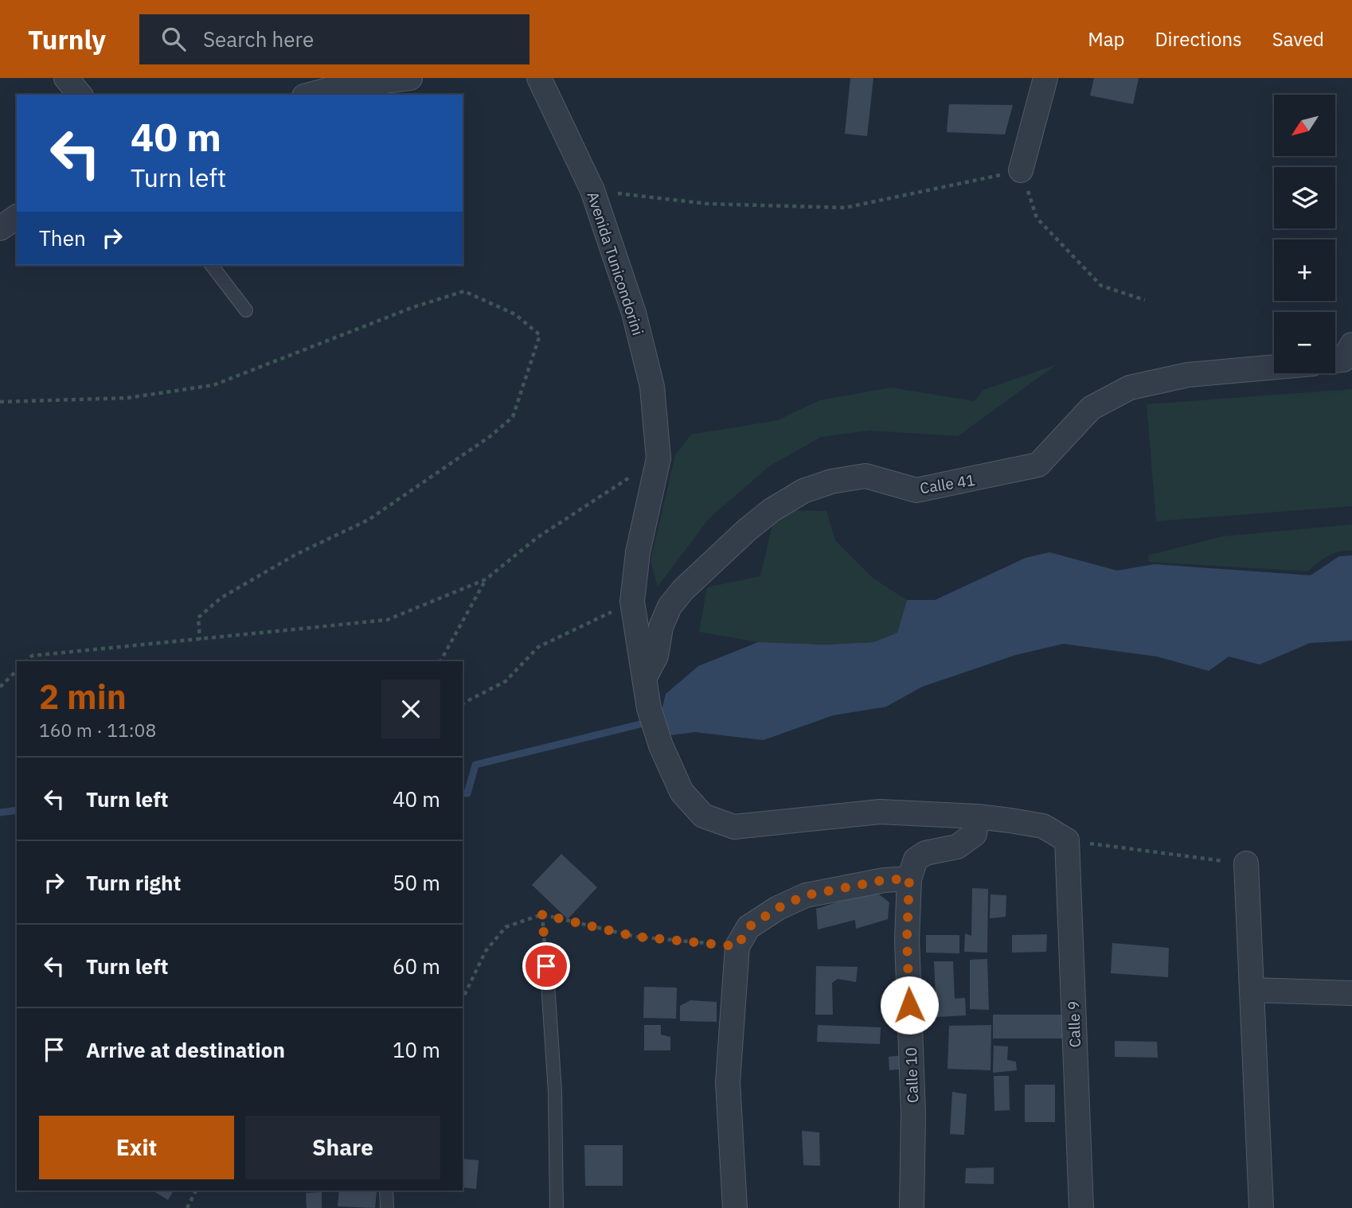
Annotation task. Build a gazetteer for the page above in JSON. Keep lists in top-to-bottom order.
{
  "streets": {
    "street": [
      "Avenida Tunicondorini",
      "Calle 41",
      "Calle 9",
      "Calle 10"
    ]
  },
  "crossings": [
    ["Avenida Tunicondorini", "Calle 41"],
    ["Avenida Tunicondorini", "Calle 9"],
    ["Avenida Tunicondorini", "Calle 10"]
  ],
  "north": "bottom left",
  "page": {
    "header": "Turnly",
    "search": "Search here",
    "nav": ["Map", "Directions", "Saved"],
    "map_buttons": ["+", "−"],
    "turn": ["40 m", "Turn left"],
    "then": "Then",
    "heading": ["2 min", "160 m · 11:08"],
    "list": [
      {
        "name": "Turn left",
        "value": "40 m"
      },
      {
        "name": "Turn right",
        "value": "50 m"
      },
      {
        "name": "Turn left",
        "value": "60 m"
      },
      {
        "name": "Arrive at destination",
        "value": "10 m"
      }
    ],
    "buttons": ["Exit", "Share"]
  }
}
